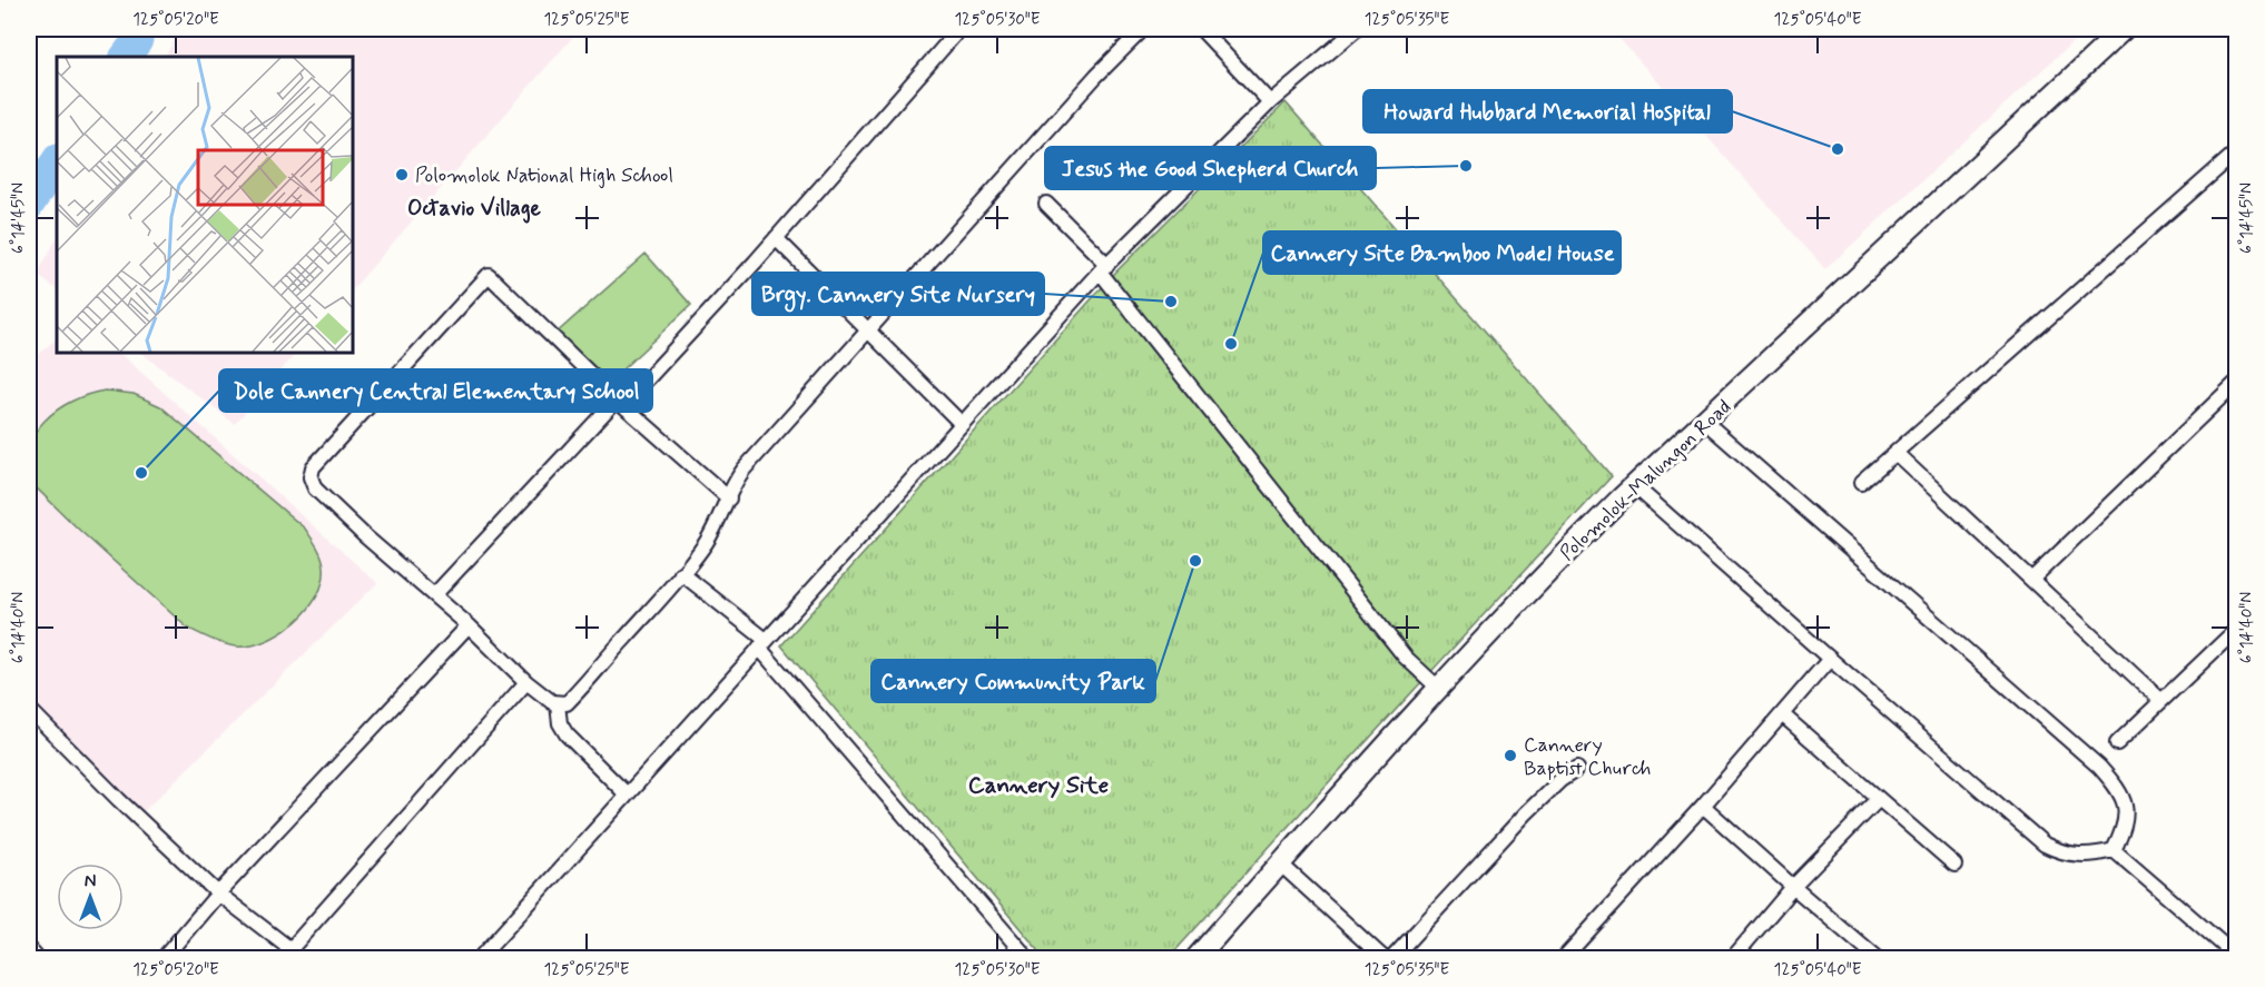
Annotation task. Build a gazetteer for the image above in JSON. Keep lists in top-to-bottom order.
{
  "streets": {
    "main road": ["Polomolok-Malungon Road"]
  },
  "districts": ["Octavio Village", "Cannery Site"],
  "places": [
    "Howard Hubbard Memorial Hospital",
    "Jesus the Good Shepherd Church",
    "Polomolok National High School",
    "Brgy. Cannery Site Nursery",
    "Cannery Site Bamboo Model House",
    "Dole Cannery Central Elementary School",
    "Cannery Community Park",
    "Cannery Baptist Church"
  ],
  "north": "top",
  "coordinates": [
    "125°05'20\"E",
    "125°05'25\"E",
    "125°05'30\"E",
    "125°05'35\"E",
    "125°05'40\"E",
    "6°14'45\"N",
    "6°14'40\"N"
  ]
}
